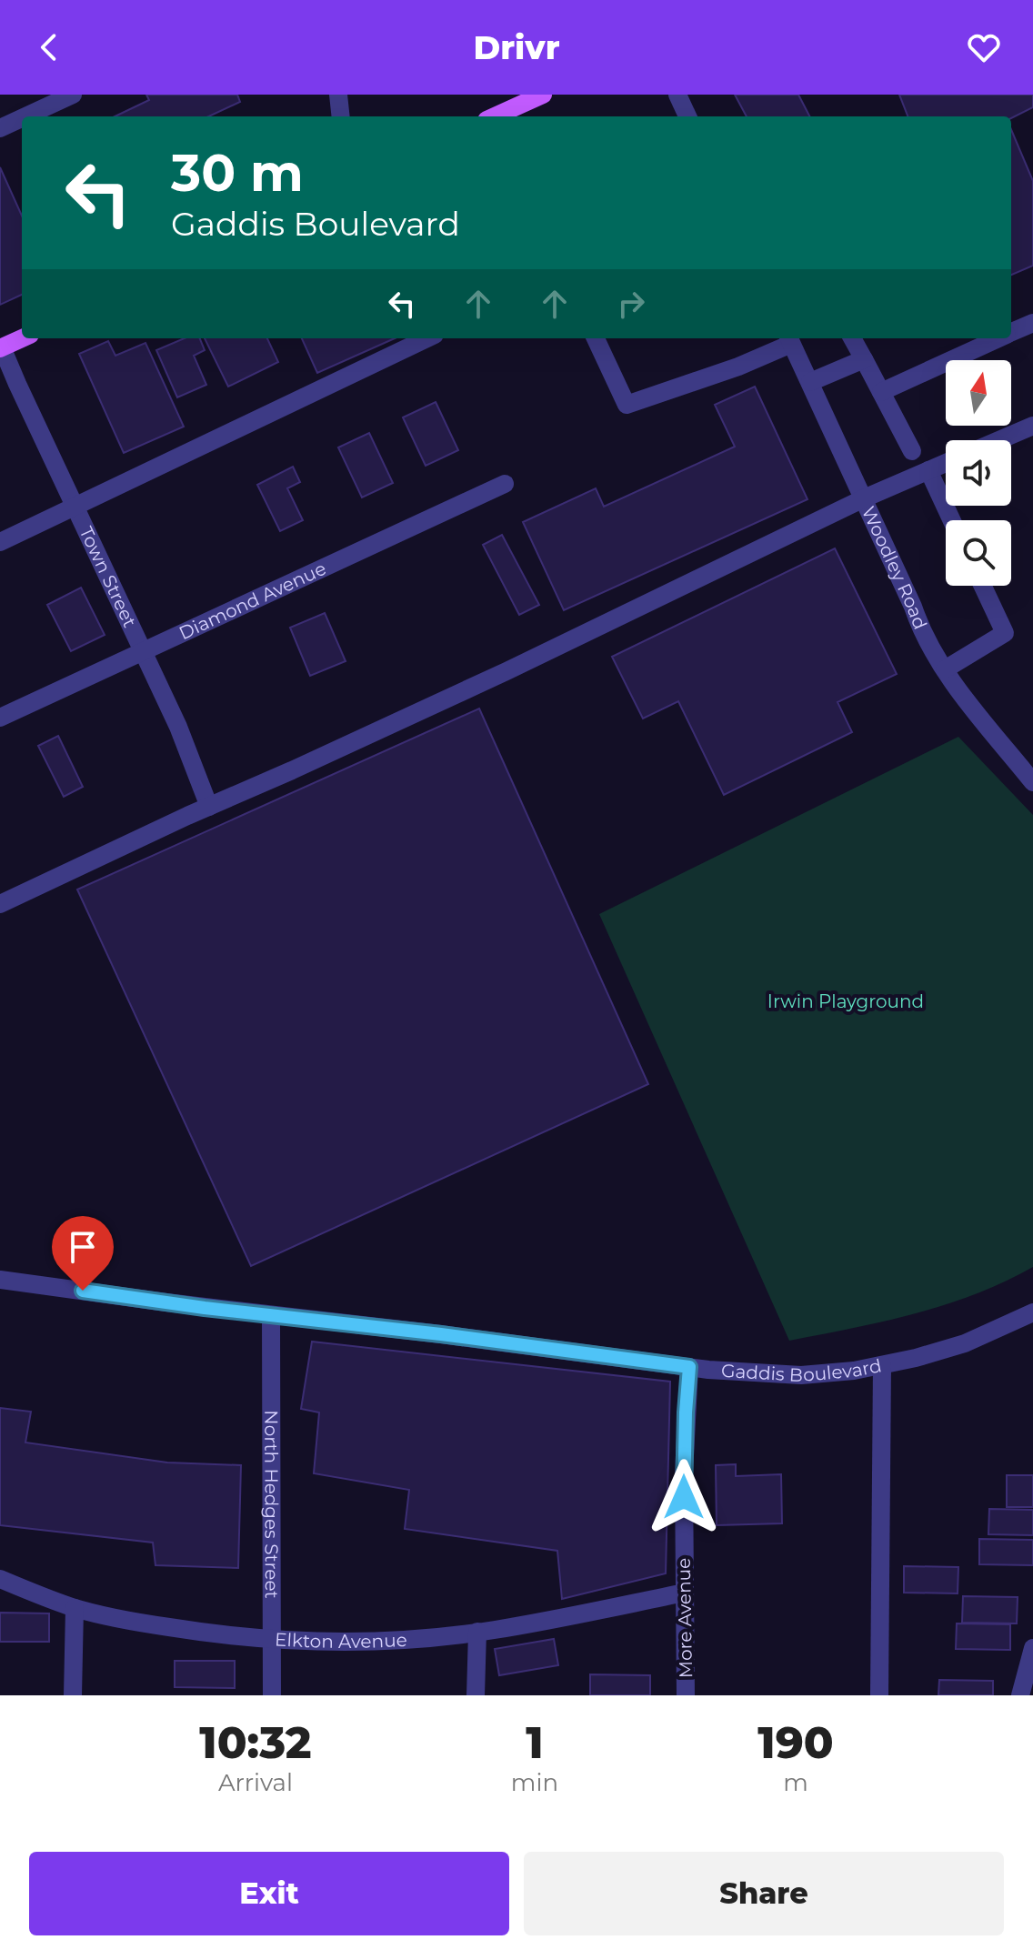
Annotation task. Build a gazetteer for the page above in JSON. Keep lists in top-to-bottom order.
{
  "streets": {
    "street": [
      "Woodley Road",
      "Town Street",
      "Diamond Avenue",
      "Gaddis Boulevard",
      "North Hedges Street",
      "More Avenue",
      "Elkton Avenue"
    ]
  },
  "crossings": [
    ["Town Street", "Diamond Avenue"],
    ["Gaddis Boulevard", "North Hedges Street"],
    ["Gaddis Boulevard", "More Avenue"],
    ["North Hedges Street", "Elkton Avenue"],
    ["More Avenue", "Elkton Avenue"]
  ],
  "parks": ["Irwin Playground"],
  "north": "top",
  "page": {
    "header": "Drivr",
    "turn": ["30 m", "Gaddis Boulevard"],
    "eta": [
      "10:32",
      "Arrival",
      "1",
      "min",
      "190",
      "m"
    ],
    "buttons": ["Exit", "Share"]
  }
}
